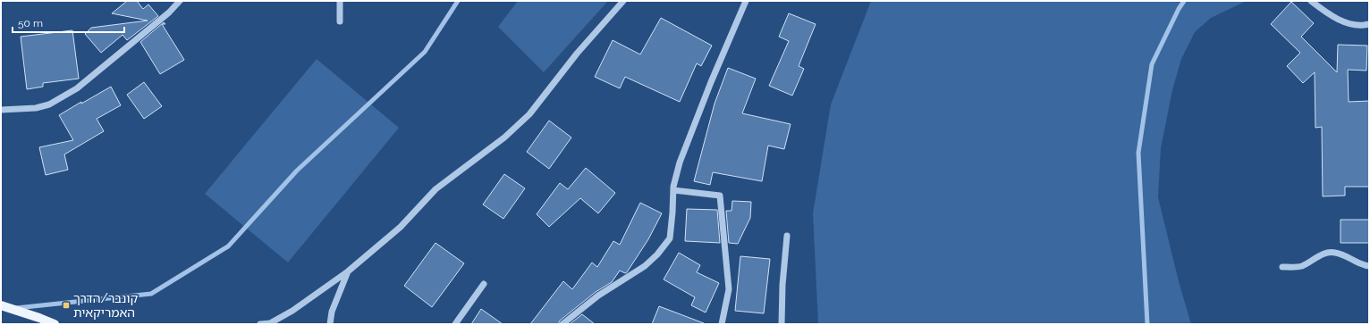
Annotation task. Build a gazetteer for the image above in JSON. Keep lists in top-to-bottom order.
{
  "places": {
    "transit": ["קונבר/הדרך האמריקאית"]
  },
  "scale_bar": "50 m"
}
